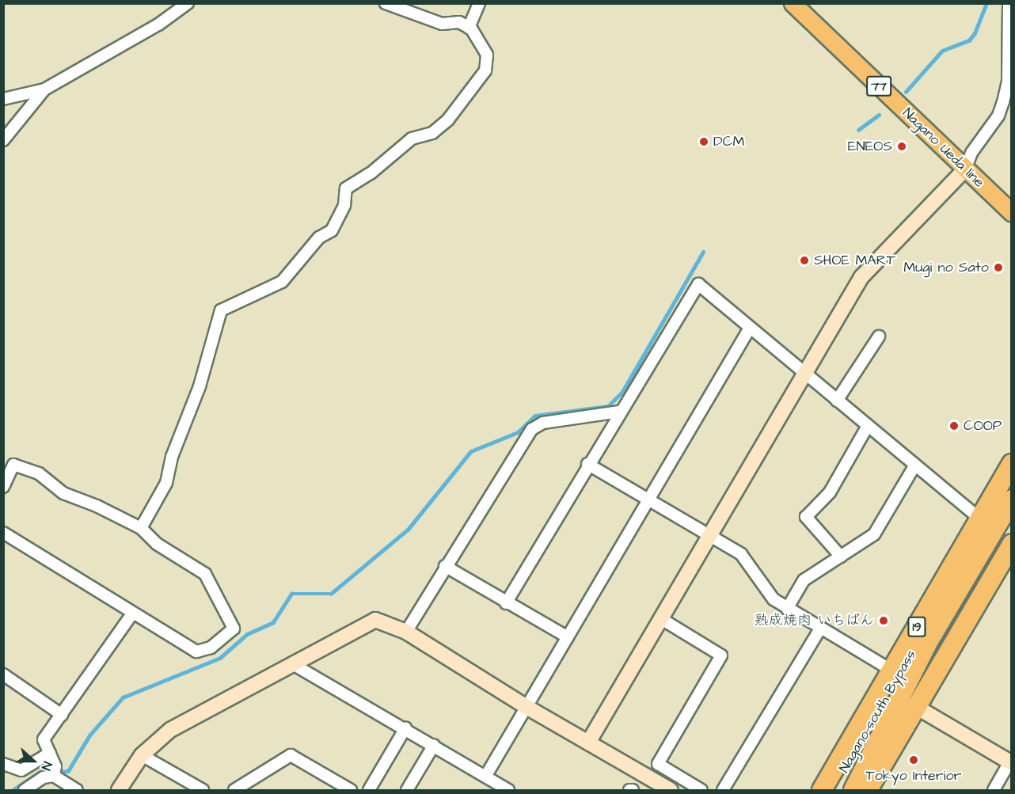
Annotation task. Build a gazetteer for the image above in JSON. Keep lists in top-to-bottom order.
{
  "streets": {
    "highway": ["19", "Nagano-south Bypass"],
    "main road": ["77", "Nagano Ueda line"]
  },
  "places": [
    "DCM",
    "ENEOS",
    "SHOE MART",
    "Mugi no Sato",
    "COOP",
    "熟成焼肉 いちばん",
    "Tokyo Interior"
  ],
  "north": "right"
}
